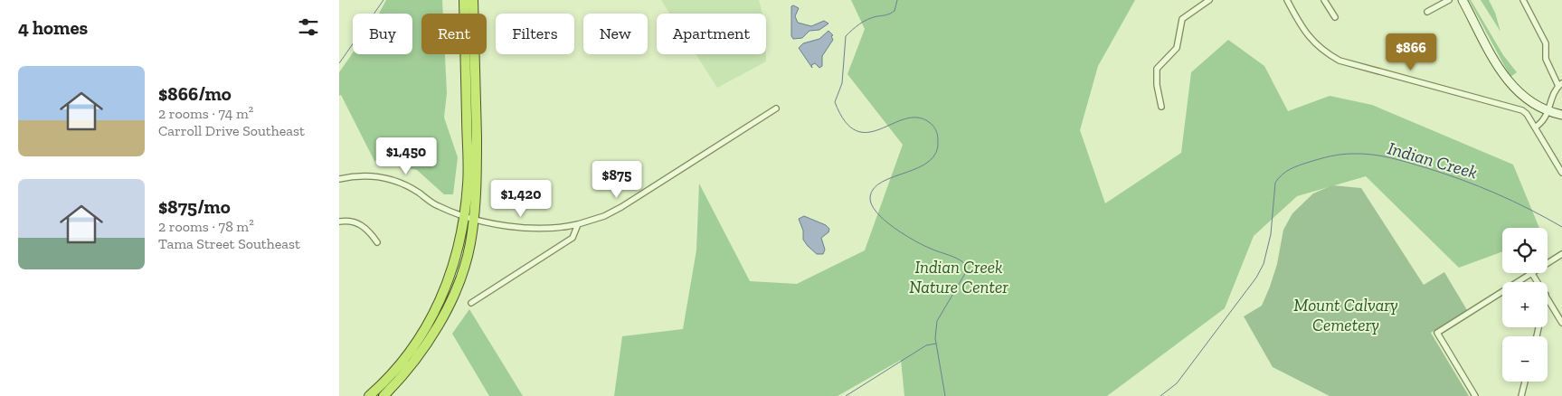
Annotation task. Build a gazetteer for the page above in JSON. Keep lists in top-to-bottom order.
{
  "water": ["Indian Creek"],
  "parks": ["Indian Creek Nature Center", "Mount Calvary Cemetery"],
  "page": {
    "heading": "4 homes",
    "chip": [
      "Buy",
      "Rent",
      "Filters",
      "New",
      "Apartment"
    ],
    "price": [
      "$866",
      "$1,450",
      "$875",
      "$1,420"
    ],
    "list": [
      {
        "name": "$866/mo",
        "note": "2 rooms · 74 m² · Carroll Drive Southeast"
      },
      {
        "name": "$875/mo",
        "note": "2 rooms · 78 m² · Tama Street Southeast"
      }
    ],
    "map_buttons": ["+", "−"]
  }
}
